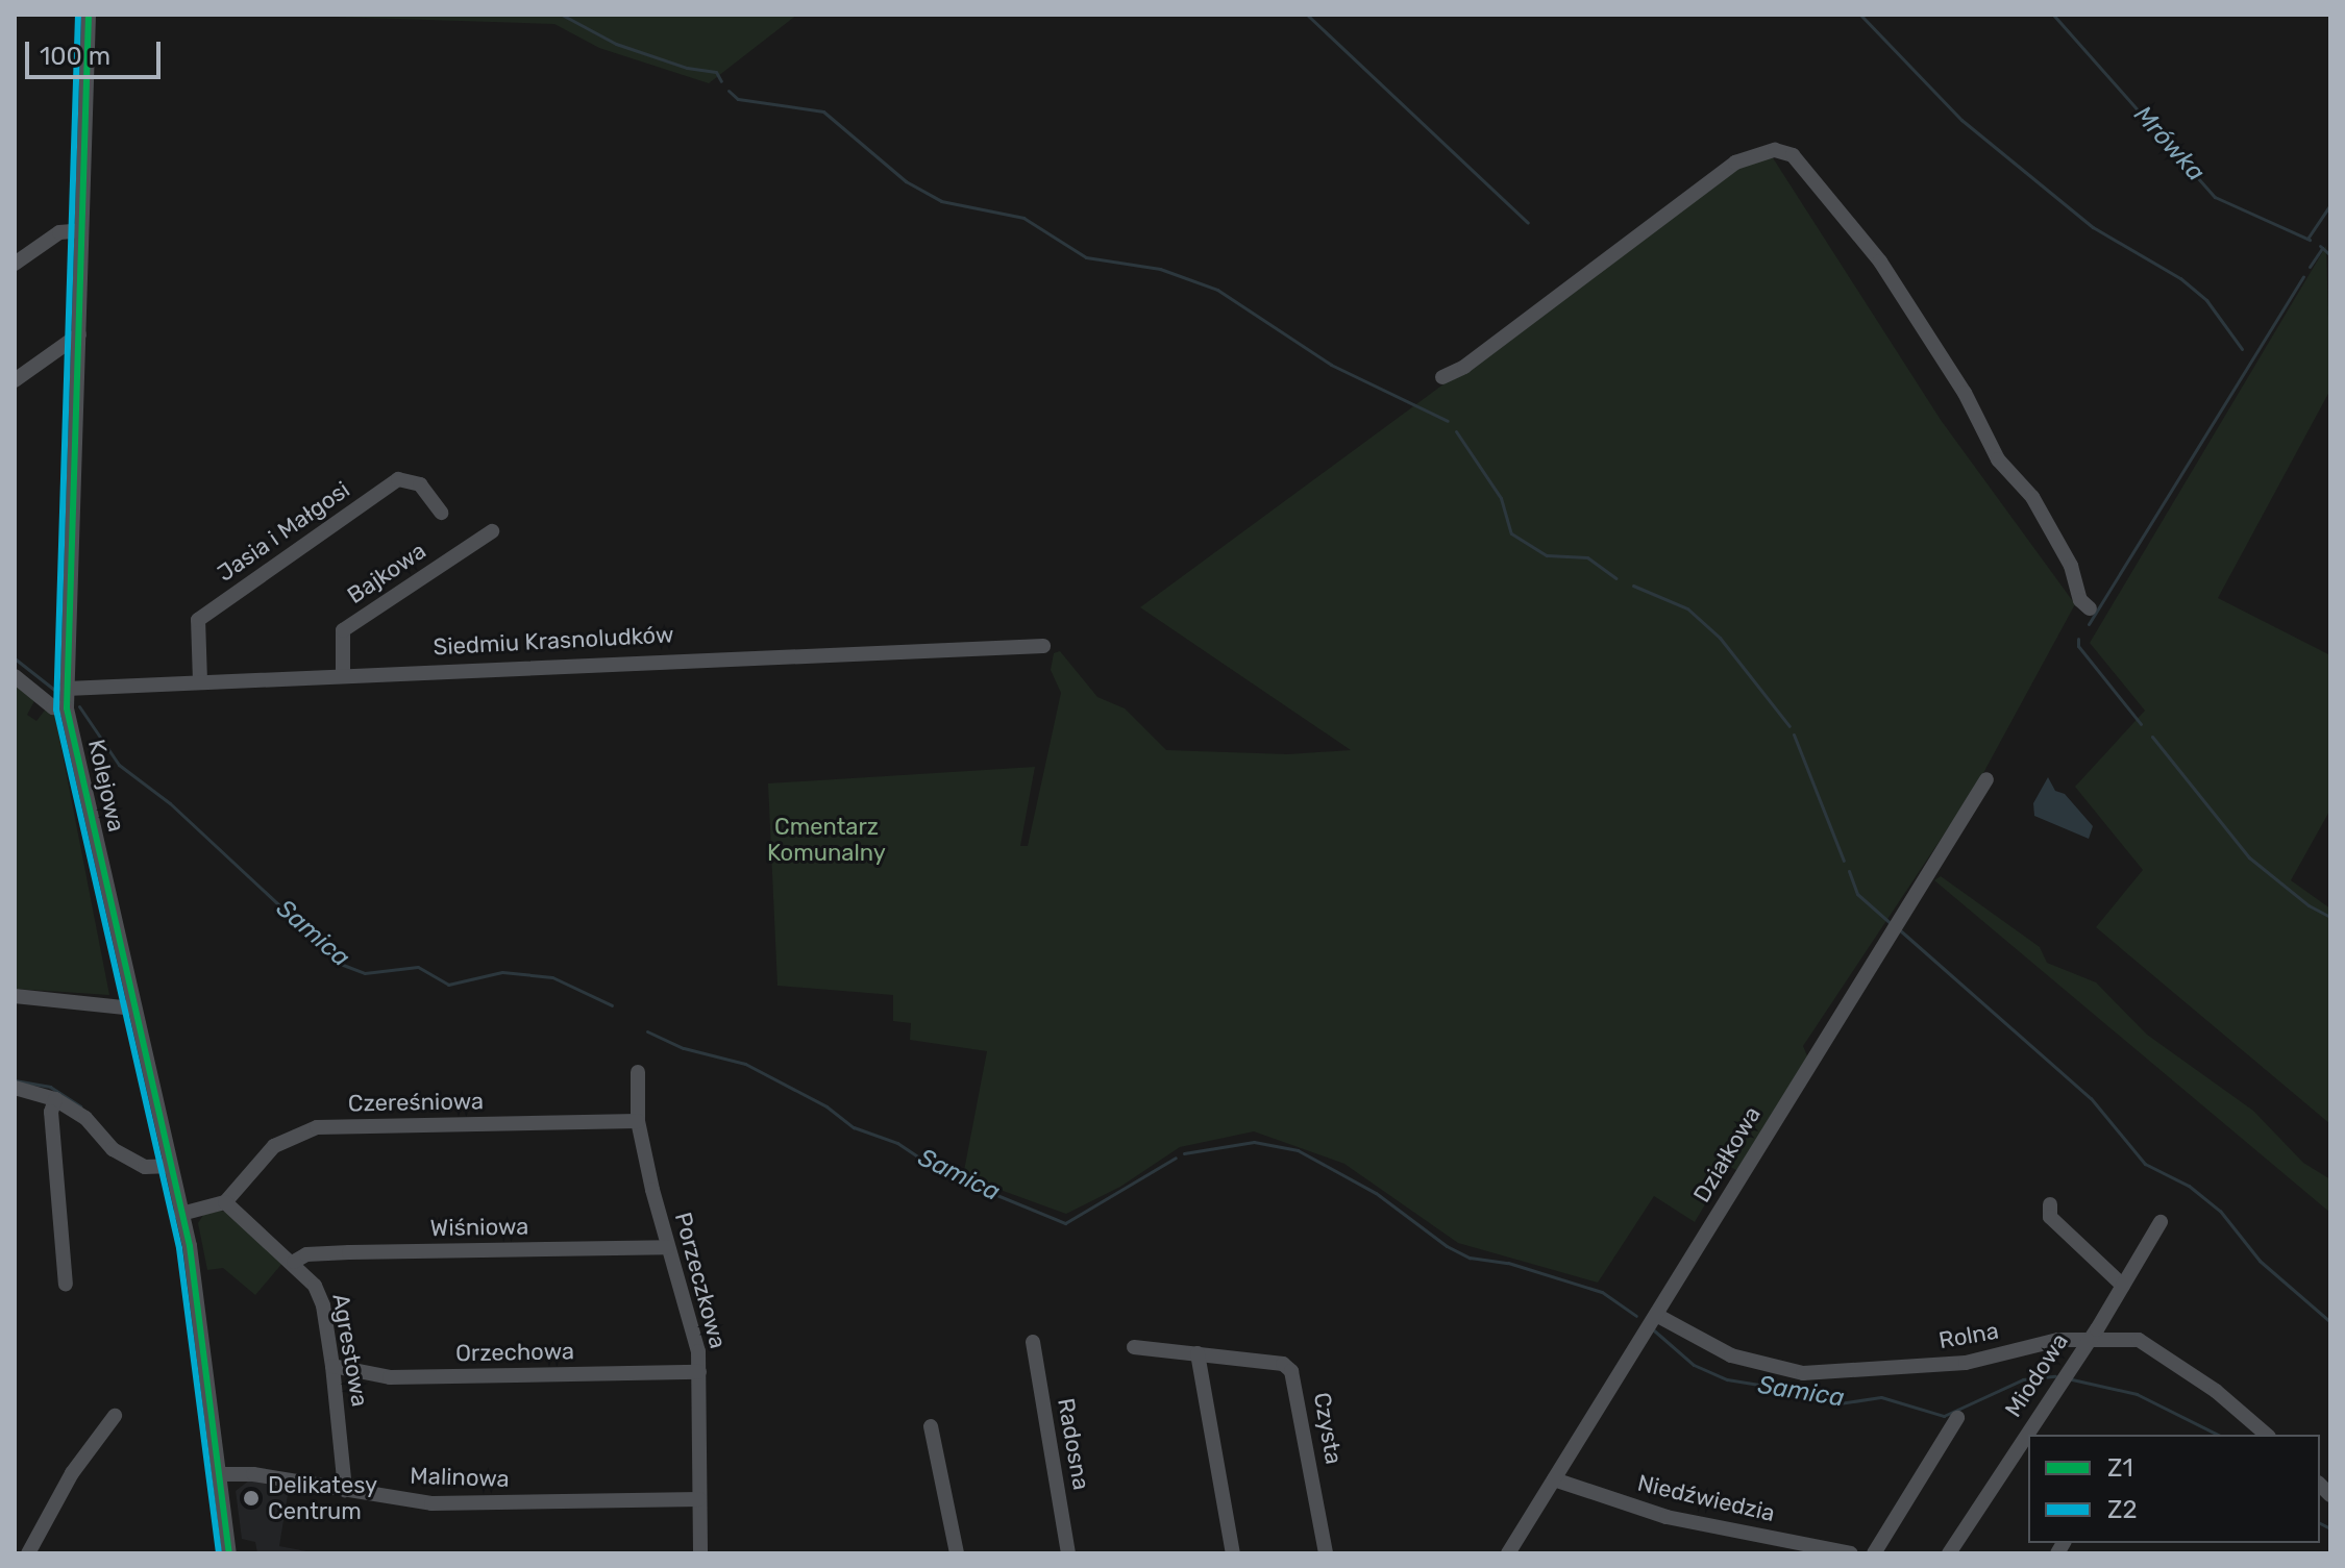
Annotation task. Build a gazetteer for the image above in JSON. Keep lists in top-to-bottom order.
{
  "streets": {
    "street": [
      "Jasia i Małgosi",
      "Bajkowa",
      "Siedmiu Krasnoludków",
      "Kolejowa",
      "Czereśniowa",
      "Działkowa",
      "Wiśniowa",
      "Porzeczkowa",
      "Rolna",
      "Agrestowa",
      "Orzechowa",
      "Miodowa",
      "Czysta",
      "Radosna",
      "Malinowa",
      "Niedźwiedzia"
    ]
  },
  "crossings": [
    ["Jasia i Małgosi", "Siedmiu Krasnoludków"],
    ["Bajkowa", "Siedmiu Krasnoludków"],
    ["Siedmiu Krasnoludków", "Kolejowa"],
    ["Kolejowa", "Malinowa"],
    ["Czereśniowa", "Porzeczkowa"],
    ["Czereśniowa", "Agrestowa"],
    ["Działkowa", "Rolna"],
    ["Działkowa", "Niedźwiedzia"],
    ["Wiśniowa", "Porzeczkowa"],
    ["Wiśniowa", "Agrestowa"],
    ["Porzeczkowa", "Orzechowa"],
    ["Porzeczkowa", "Malinowa"],
    ["Rolna", "Miodowa"],
    ["Agrestowa", "Orzechowa"],
    ["Agrestowa", "Malinowa"]
  ],
  "water": ["Mrówka", "Samica"],
  "parks": ["Cmentarz Komunalny"],
  "places": ["Delikatesy Centrum"],
  "lines": ["transit line Z1", "transit line Z2"],
  "legend": ["Z1", "Z2"],
  "scale_bar": "100 m"
}
